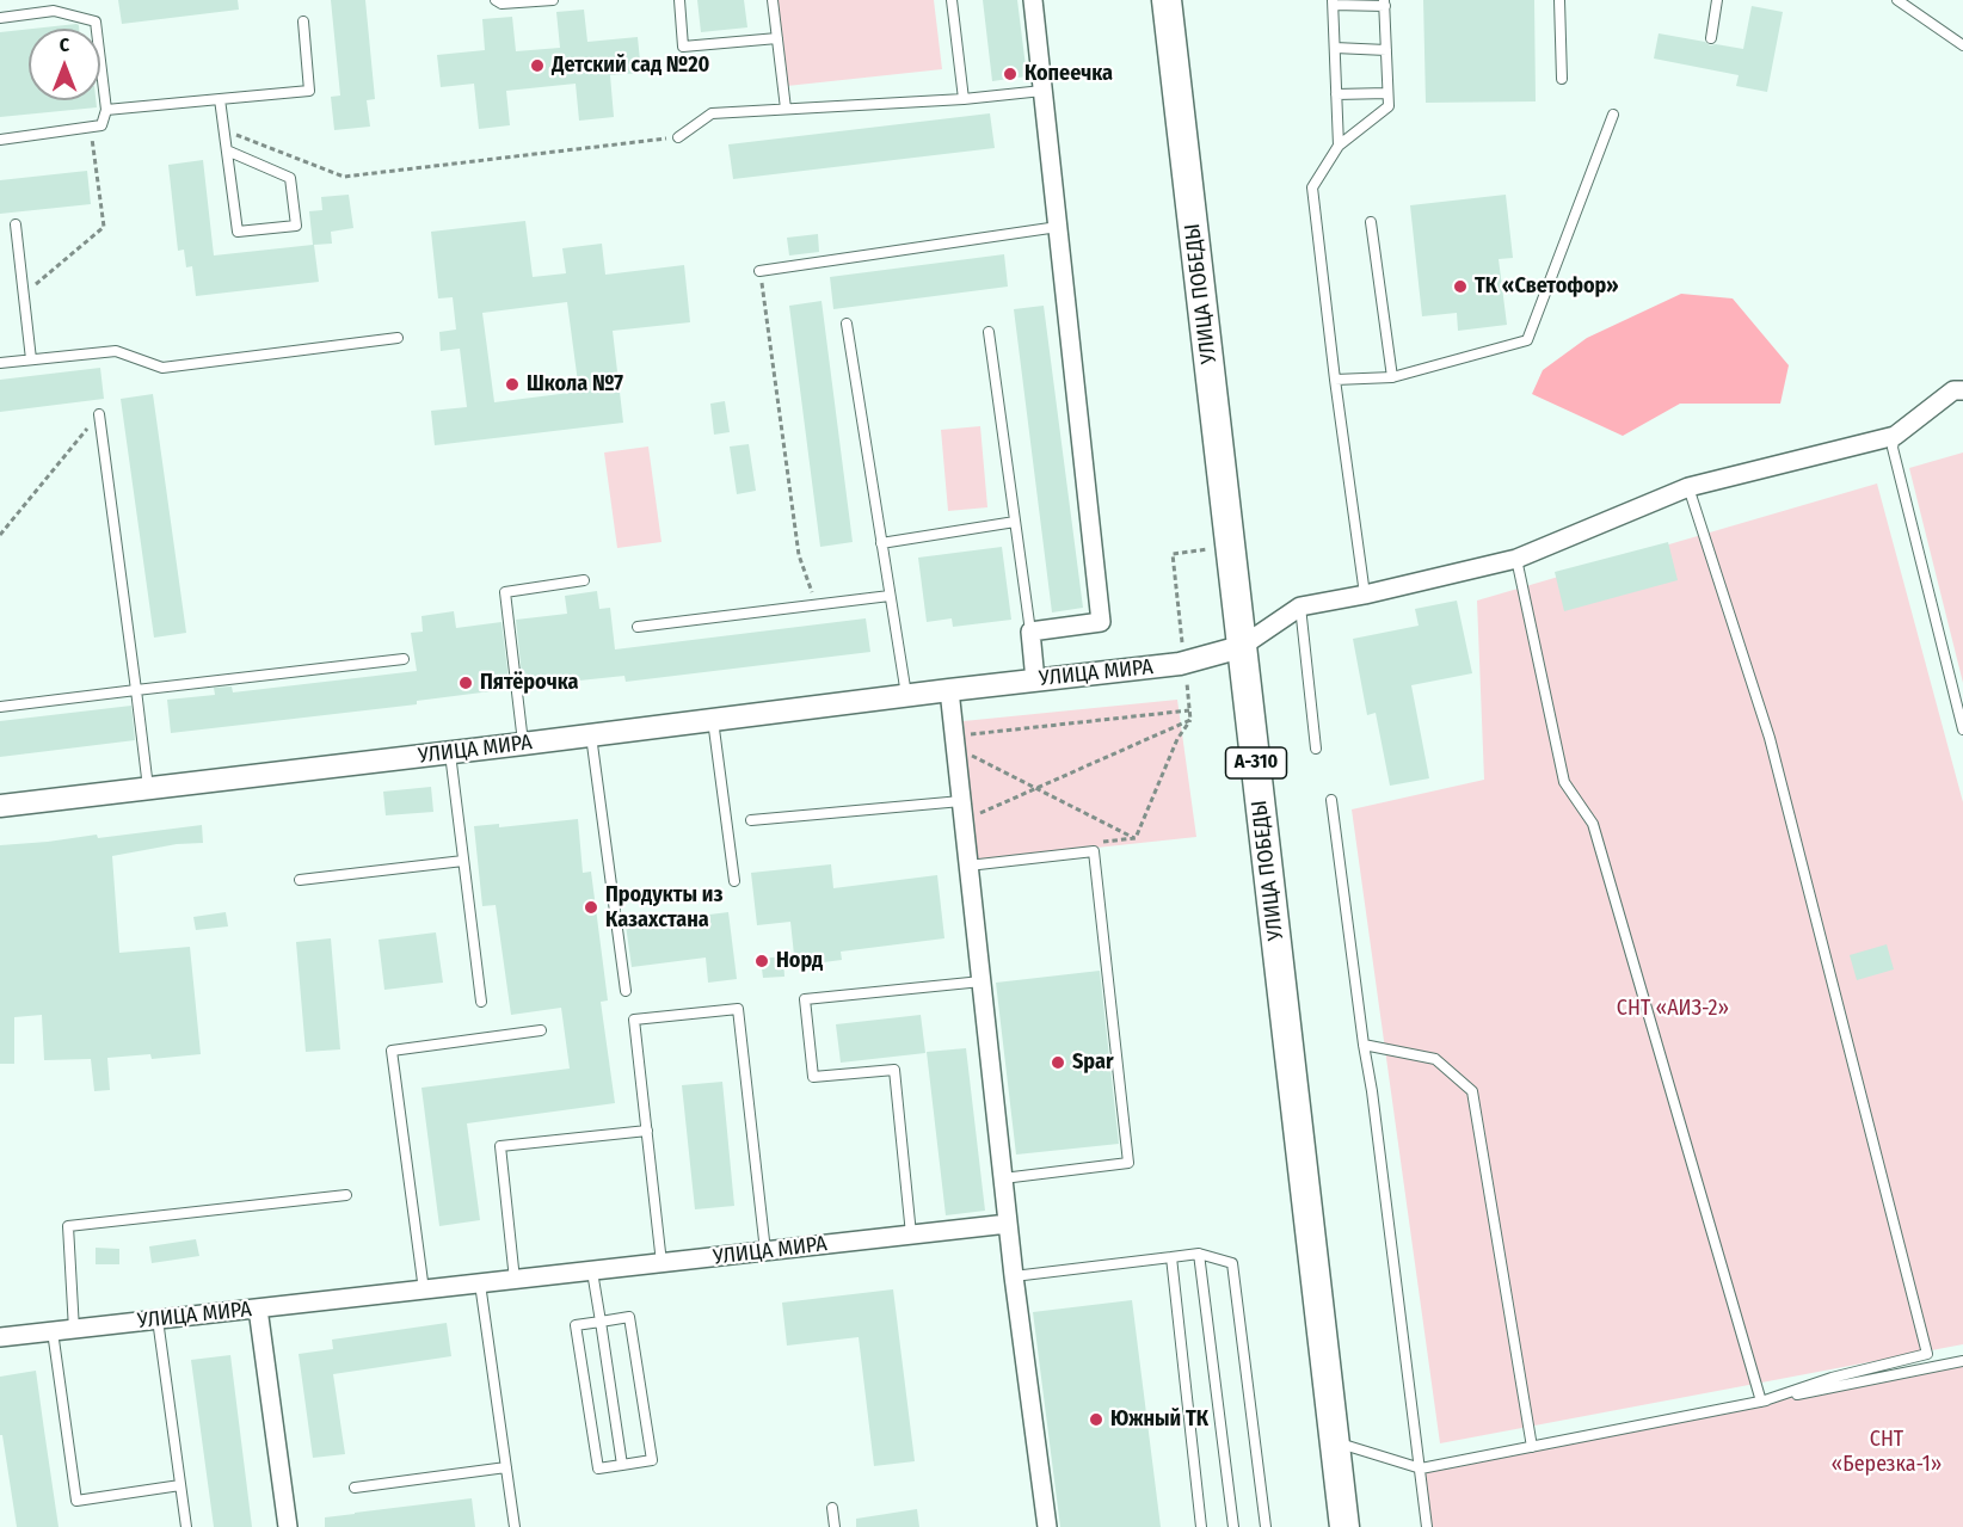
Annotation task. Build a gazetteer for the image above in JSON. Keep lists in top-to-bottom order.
{
  "streets": {
    "highway": ["УЛИЦА ПОБЕДЫ", "А-310"],
    "street": ["УЛИЦА МИРА"]
  },
  "crossings": [
    ["УЛИЦА ПОБЕДЫ", "УЛИЦА МИРА"]
  ],
  "parks": ["СНТ «АИЗ-2»", "СНТ «Березка-1»"],
  "places": [
    "Детский сад №20",
    "Копеечка",
    "ТК «Светофор»",
    "Школа №7",
    "Пятёрочка",
    "Продукты из Казахстана",
    "Норд",
    "Spar",
    "Южный ТК"
  ],
  "north": "top"
}
